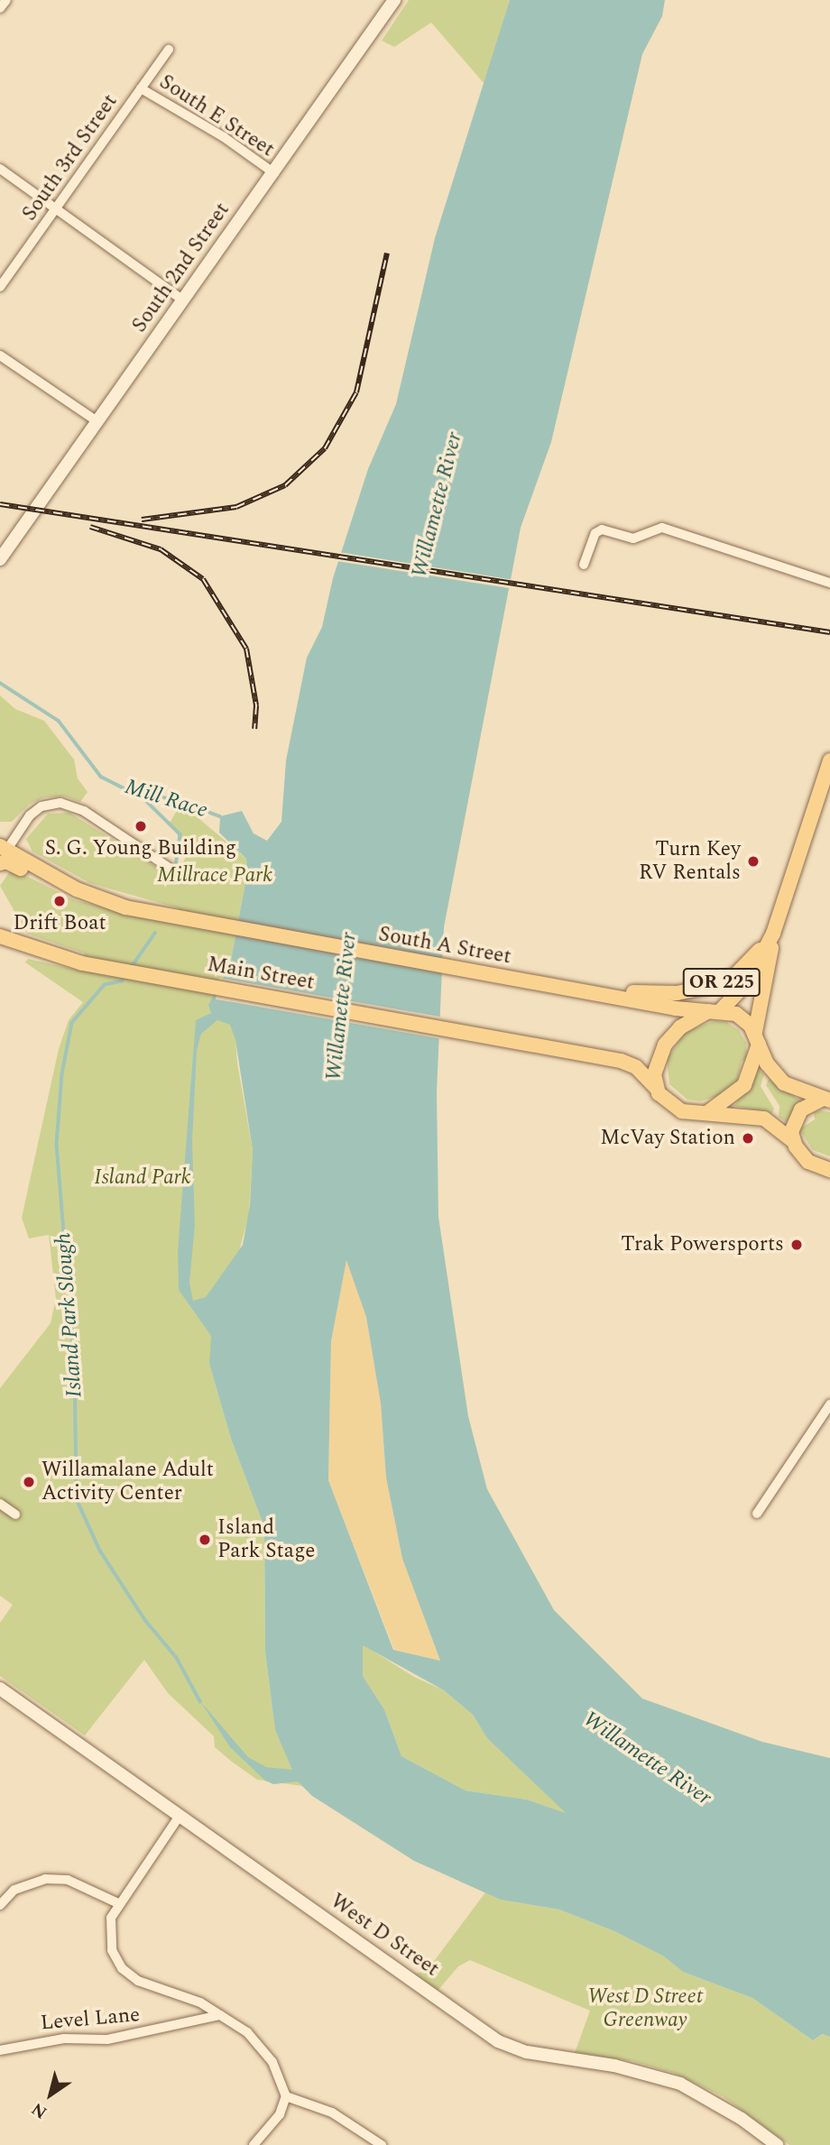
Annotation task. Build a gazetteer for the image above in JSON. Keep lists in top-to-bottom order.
{
  "streets": {
    "main road": ["South A Street", "Main Street", "OR 225"],
    "street": [
      "South E Street",
      "South 3rd Street",
      "South 2nd Street",
      "West D Street",
      "Level Lane"
    ]
  },
  "crossings": [
    ["South E Street", "South 3rd Street"],
    ["South E Street", "South 2nd Street"],
    ["South A Street", "Main Street"],
    ["South A Street", "OR 225"],
    ["Main Street", "OR 225"]
  ],
  "water": ["Willamette River", "Mill Race", "Island Park Slough"],
  "parks": ["Millrace Park", "Island Park", "West D Street Greenway"],
  "places": [
    "S. G. Young Building",
    "Turn Key RV Rentals",
    "Drift Boat",
    "McVay Station",
    "Trak Powersports",
    "Willamalane Adult Activity Center",
    "Island Park Stage"
  ],
  "north": "bottom left"
}
